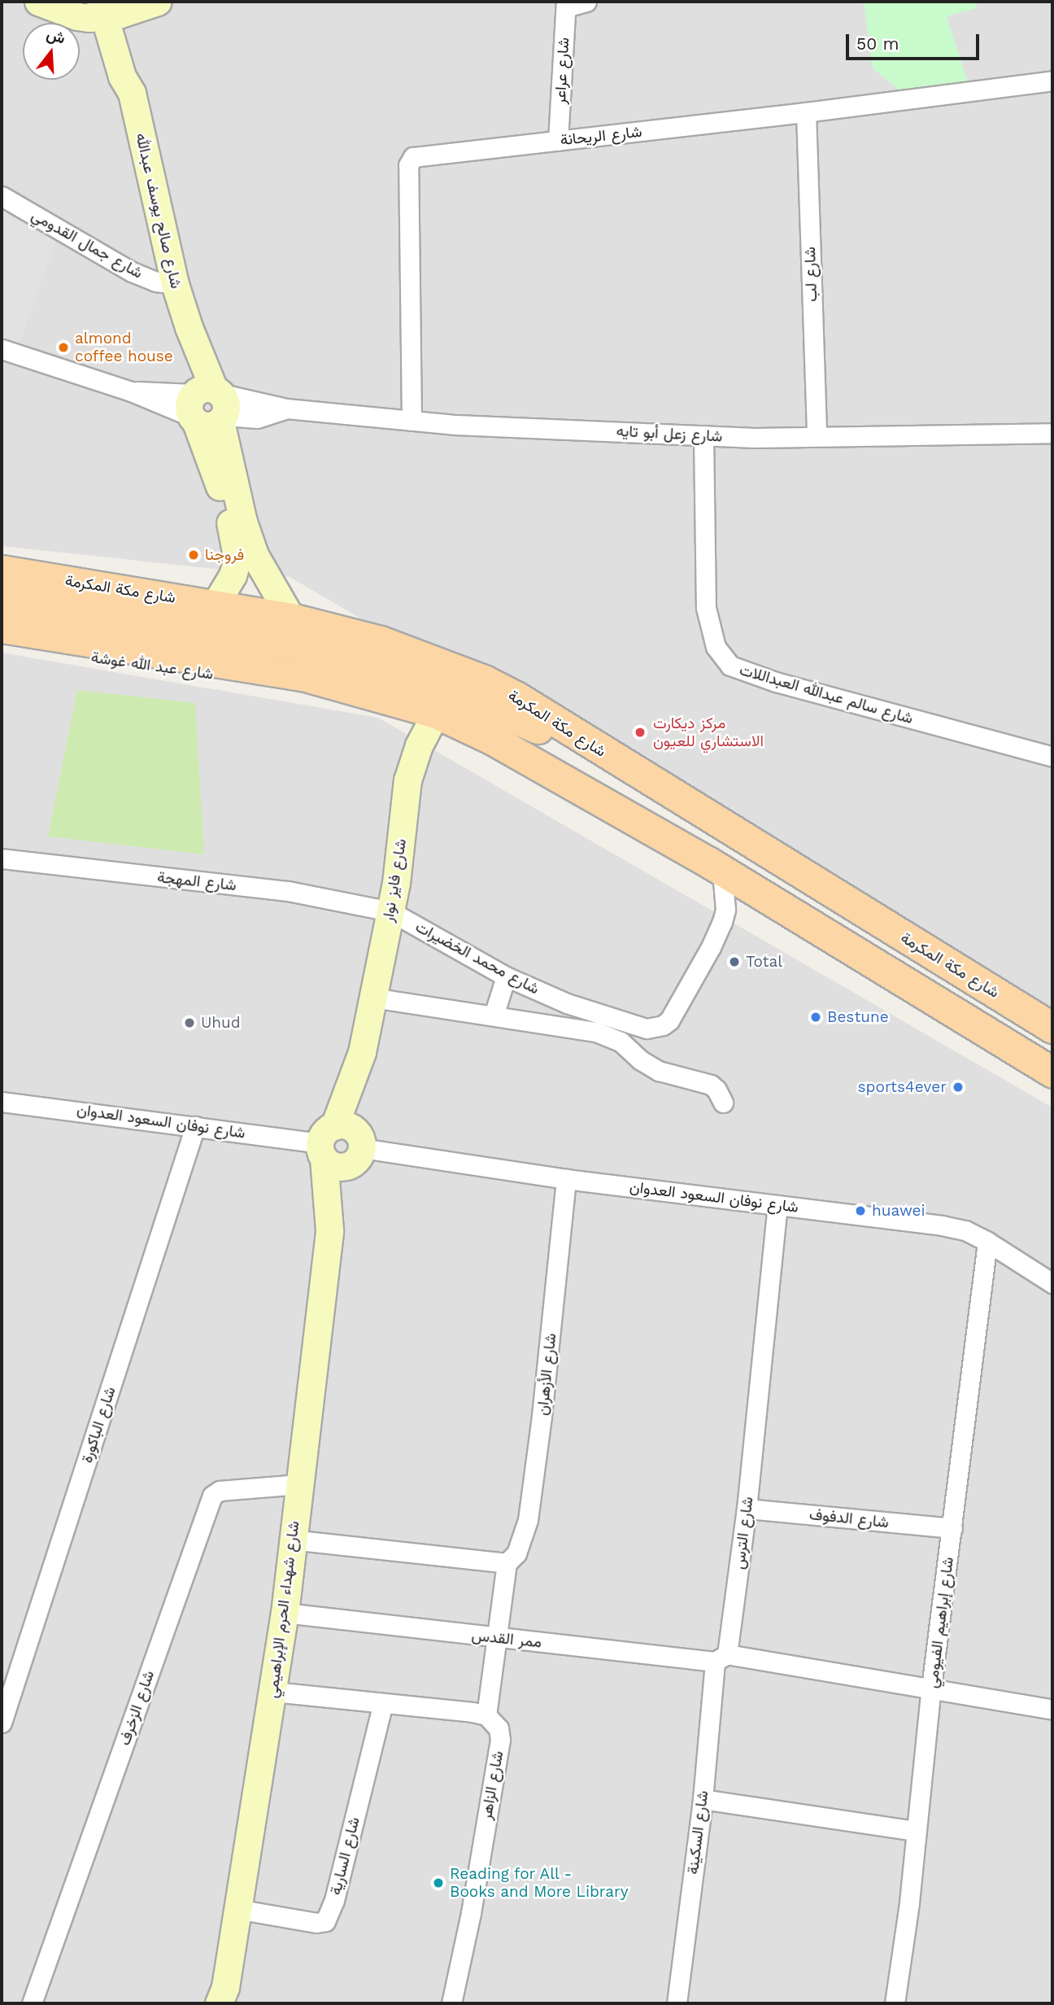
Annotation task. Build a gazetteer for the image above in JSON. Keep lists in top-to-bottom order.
{
  "streets": {
    "main road": ["شارع مكة المكرمة", "شارع عبد الله غوشة"],
    "street": [
      "شارع عراعر",
      "شارع الريحانة",
      "شارع صالح يوسف عبدالله",
      "شارع جمال القدومي",
      "شارع لب",
      "شارع زعل أبو تايه",
      "شارع سالم عبدالله العبداللات",
      "شارع فايز نوار",
      "شارع المهجة",
      "شارع محمد الخضيرات",
      "شارع نوفان السعود العدوان",
      "شارع الأزهران",
      "شارع الباكورة",
      "شارع الدفوف",
      "شارع الترس",
      "شارع شهداء الحرم الإبراهيمي",
      "شارع إبراهيم الفيومي",
      "ممر القدس",
      "شارع الزخرف",
      "شارع الزاهر",
      "شارع السكينة",
      "شارع السارية"
    ]
  },
  "crossings": [
    ["شارع عراعر", "شارع الريحانة"],
    ["شارع الريحانة", "شارع لب"],
    ["شارع الريحانة", "شارع زعل أبو تايه"],
    ["شارع صالح يوسف عبدالله", "شارع جمال القدومي"],
    ["شارع صالح يوسف عبدالله", "شارع زعل أبو تايه"],
    ["شارع صالح يوسف عبدالله", "شارع مكة المكرمة"],
    ["شارع لب", "شارع زعل أبو تايه"],
    ["شارع زعل أبو تايه", "شارع سالم عبدالله العبداللات"],
    ["شارع فايز نوار", "شارع المهجة"],
    ["شارع فايز نوار", "شارع محمد الخضيرات"],
    ["شارع فايز نوار", "شارع نوفان السعود العدوان"],
    ["شارع فايز نوار", "شارع شهداء الحرم الإبراهيمي"],
    ["شارع المهجة", "شارع محمد الخضيرات"],
    ["شارع نوفان السعود العدوان", "شارع الأزهران"],
    ["شارع نوفان السعود العدوان", "شارع الباكورة"],
    ["شارع نوفان السعود العدوان", "شارع الترس"],
    ["شارع نوفان السعود العدوان", "شارع شهداء الحرم الإبراهيمي"],
    ["شارع نوفان السعود العدوان", "شارع إبراهيم الفيومي"],
    ["شارع الأزهران", "ممر القدس"],
    ["شارع الأزهران", "شارع الزاهر"],
    ["شارع الدفوف", "شارع الترس"],
    ["شارع الدفوف", "شارع إبراهيم الفيومي"],
    ["شارع الترس", "ممر القدس"],
    ["شارع الترس", "شارع السكينة"],
    ["شارع شهداء الحرم الإبراهيمي", "ممر القدس"],
    ["شارع شهداء الحرم الإبراهيمي", "شارع الزخرف"],
    ["شارع شهداء الحرم الإبراهيمي", "شارع السارية"],
    ["ممر القدس", "شارع السكينة"]
  ],
  "places": [
    "almond coffee house",
    "فروجنا",
    "مركز ديكارت الاستشاري للعيون",
    "Total",
    "Bestune",
    "Uhud",
    "sports4ever",
    "huawei",
    "Reading for All - Books and More Library"
  ],
  "scale_bar": "50 m",
  "north": "top"
}
